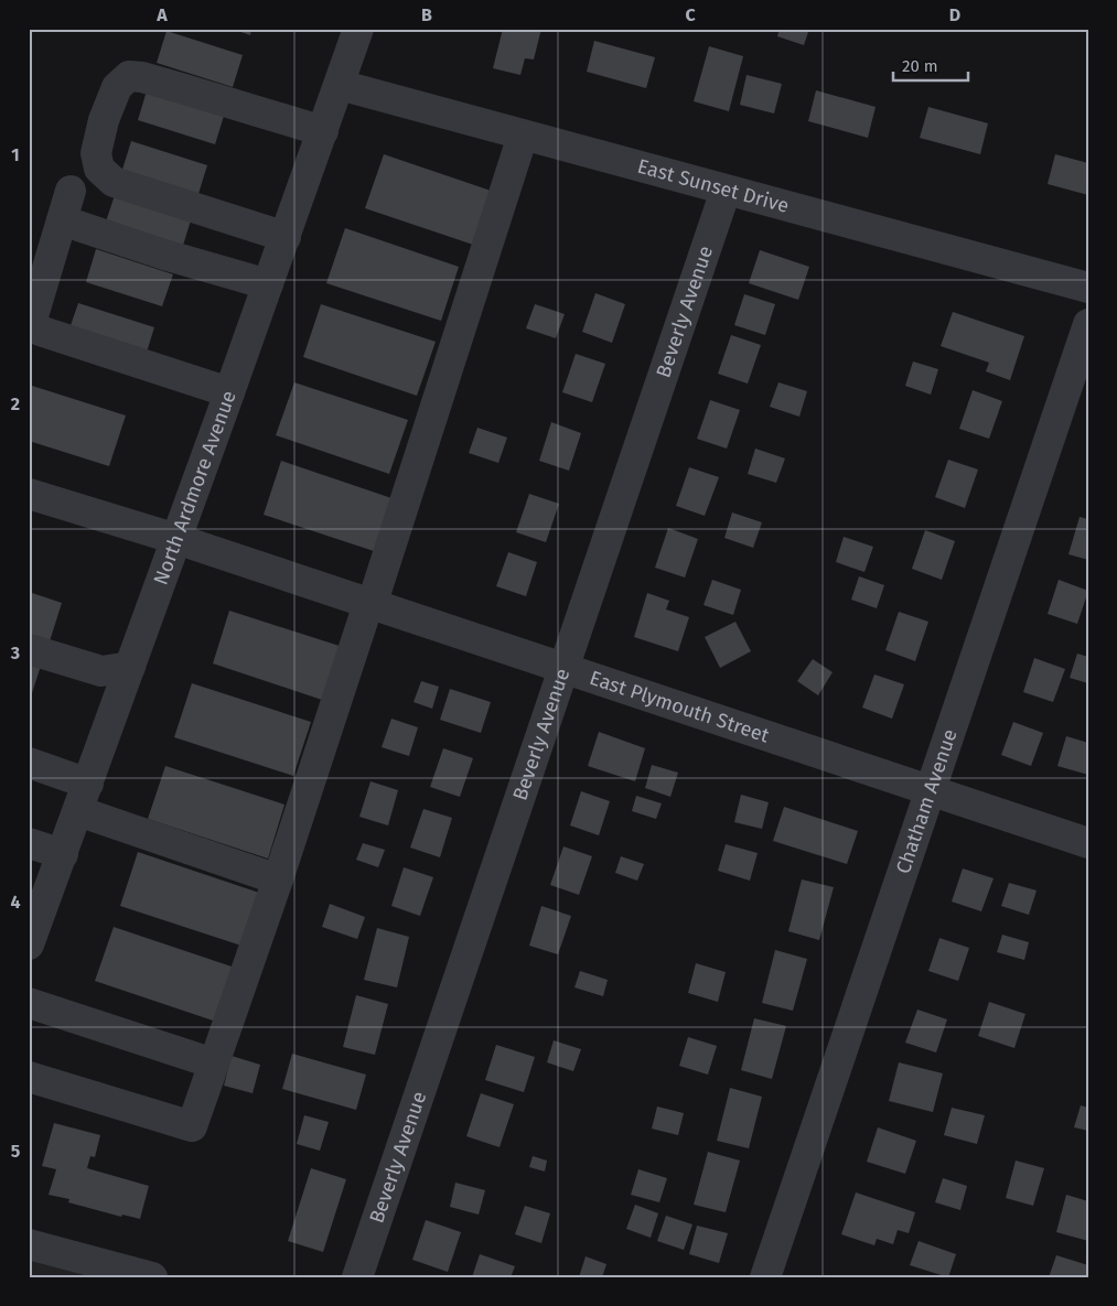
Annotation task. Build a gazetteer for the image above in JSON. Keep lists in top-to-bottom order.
{
  "streets": {
    "street": [
      "East Sunset Drive",
      "Beverly Avenue",
      "North Ardmore Avenue",
      "East Plymouth Street",
      "Chatham Avenue"
    ]
  },
  "crossings": [
    ["East Sunset Drive", "Beverly Avenue"],
    ["East Sunset Drive", "North Ardmore Avenue"],
    ["Beverly Avenue", "East Plymouth Street"],
    ["North Ardmore Avenue", "East Plymouth Street"],
    ["East Plymouth Street", "Chatham Avenue"]
  ],
  "scale_bar": "20 m",
  "grid": {
    "columns": [
      "A",
      "B",
      "C",
      "D"
    ],
    "rows": [
      "1",
      "2",
      "3",
      "4",
      "5"
    ]
  }
}
